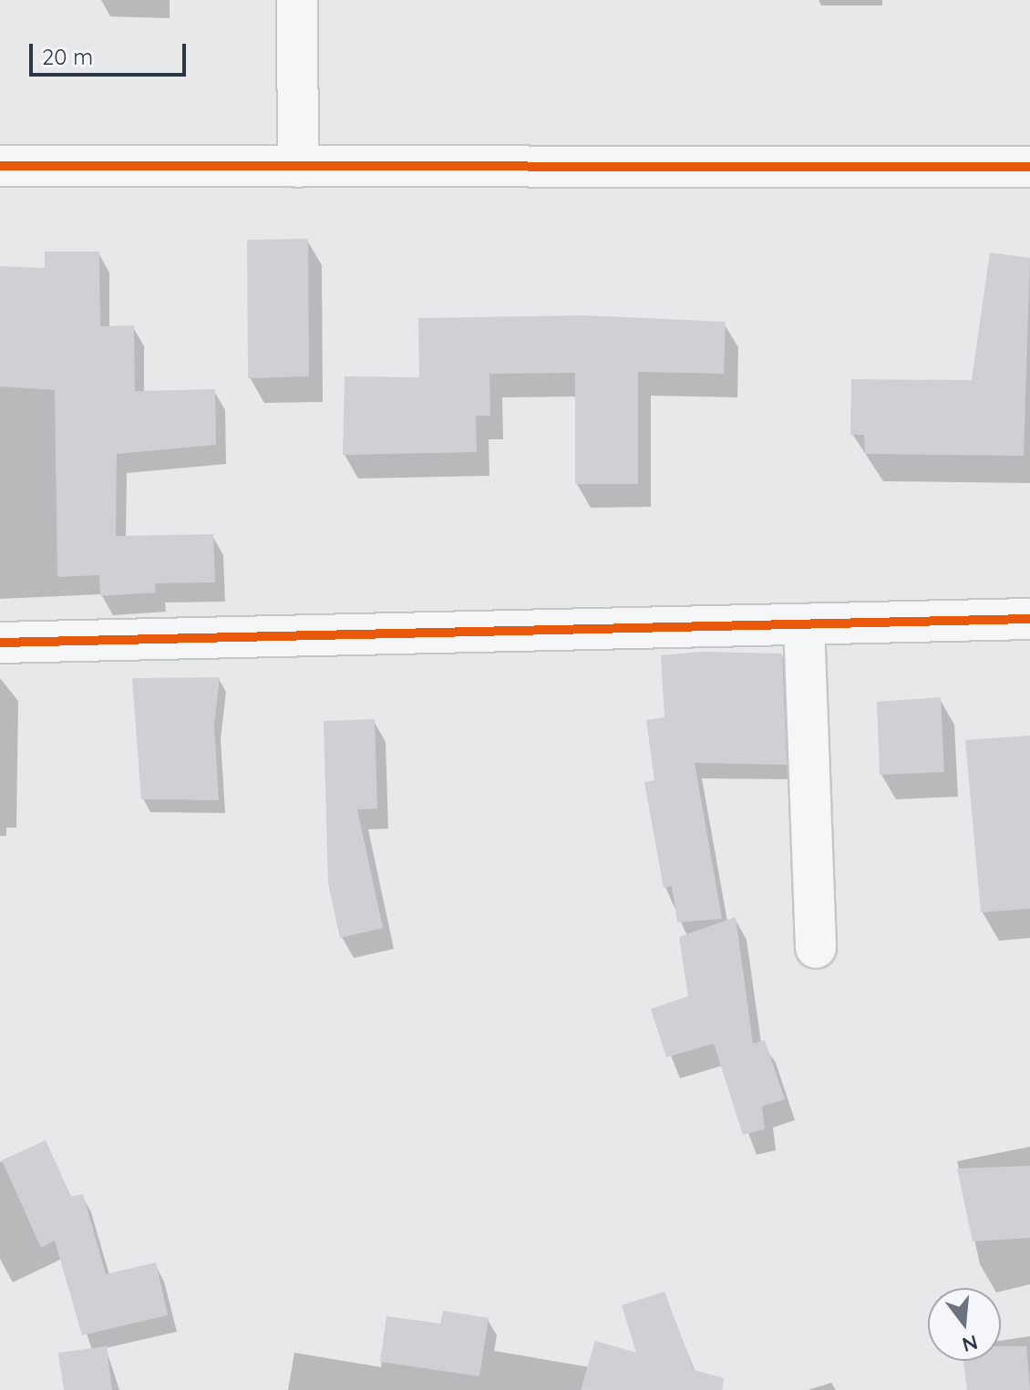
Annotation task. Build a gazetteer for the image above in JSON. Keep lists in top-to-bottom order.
{
  "scale_bar": "20 m",
  "north": "bottom"
}
